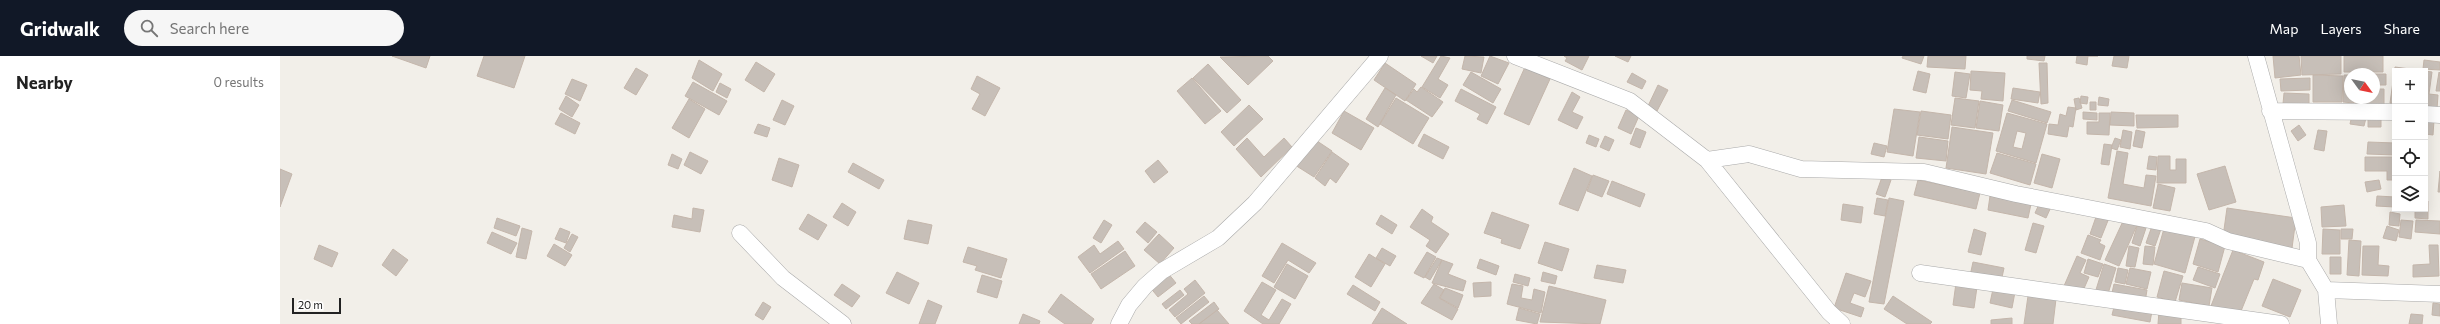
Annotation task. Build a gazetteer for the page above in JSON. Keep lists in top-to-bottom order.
{
  "scale_bar": "20 m",
  "north": "bottom right",
  "page": {
    "header": "Gridwalk",
    "search": "Search here",
    "nav": ["Map", "Layers", "Share"],
    "heading": ["Nearby", "0 results"],
    "map_buttons": ["+", "−"],
    "scale": "20 m"
  }
}
